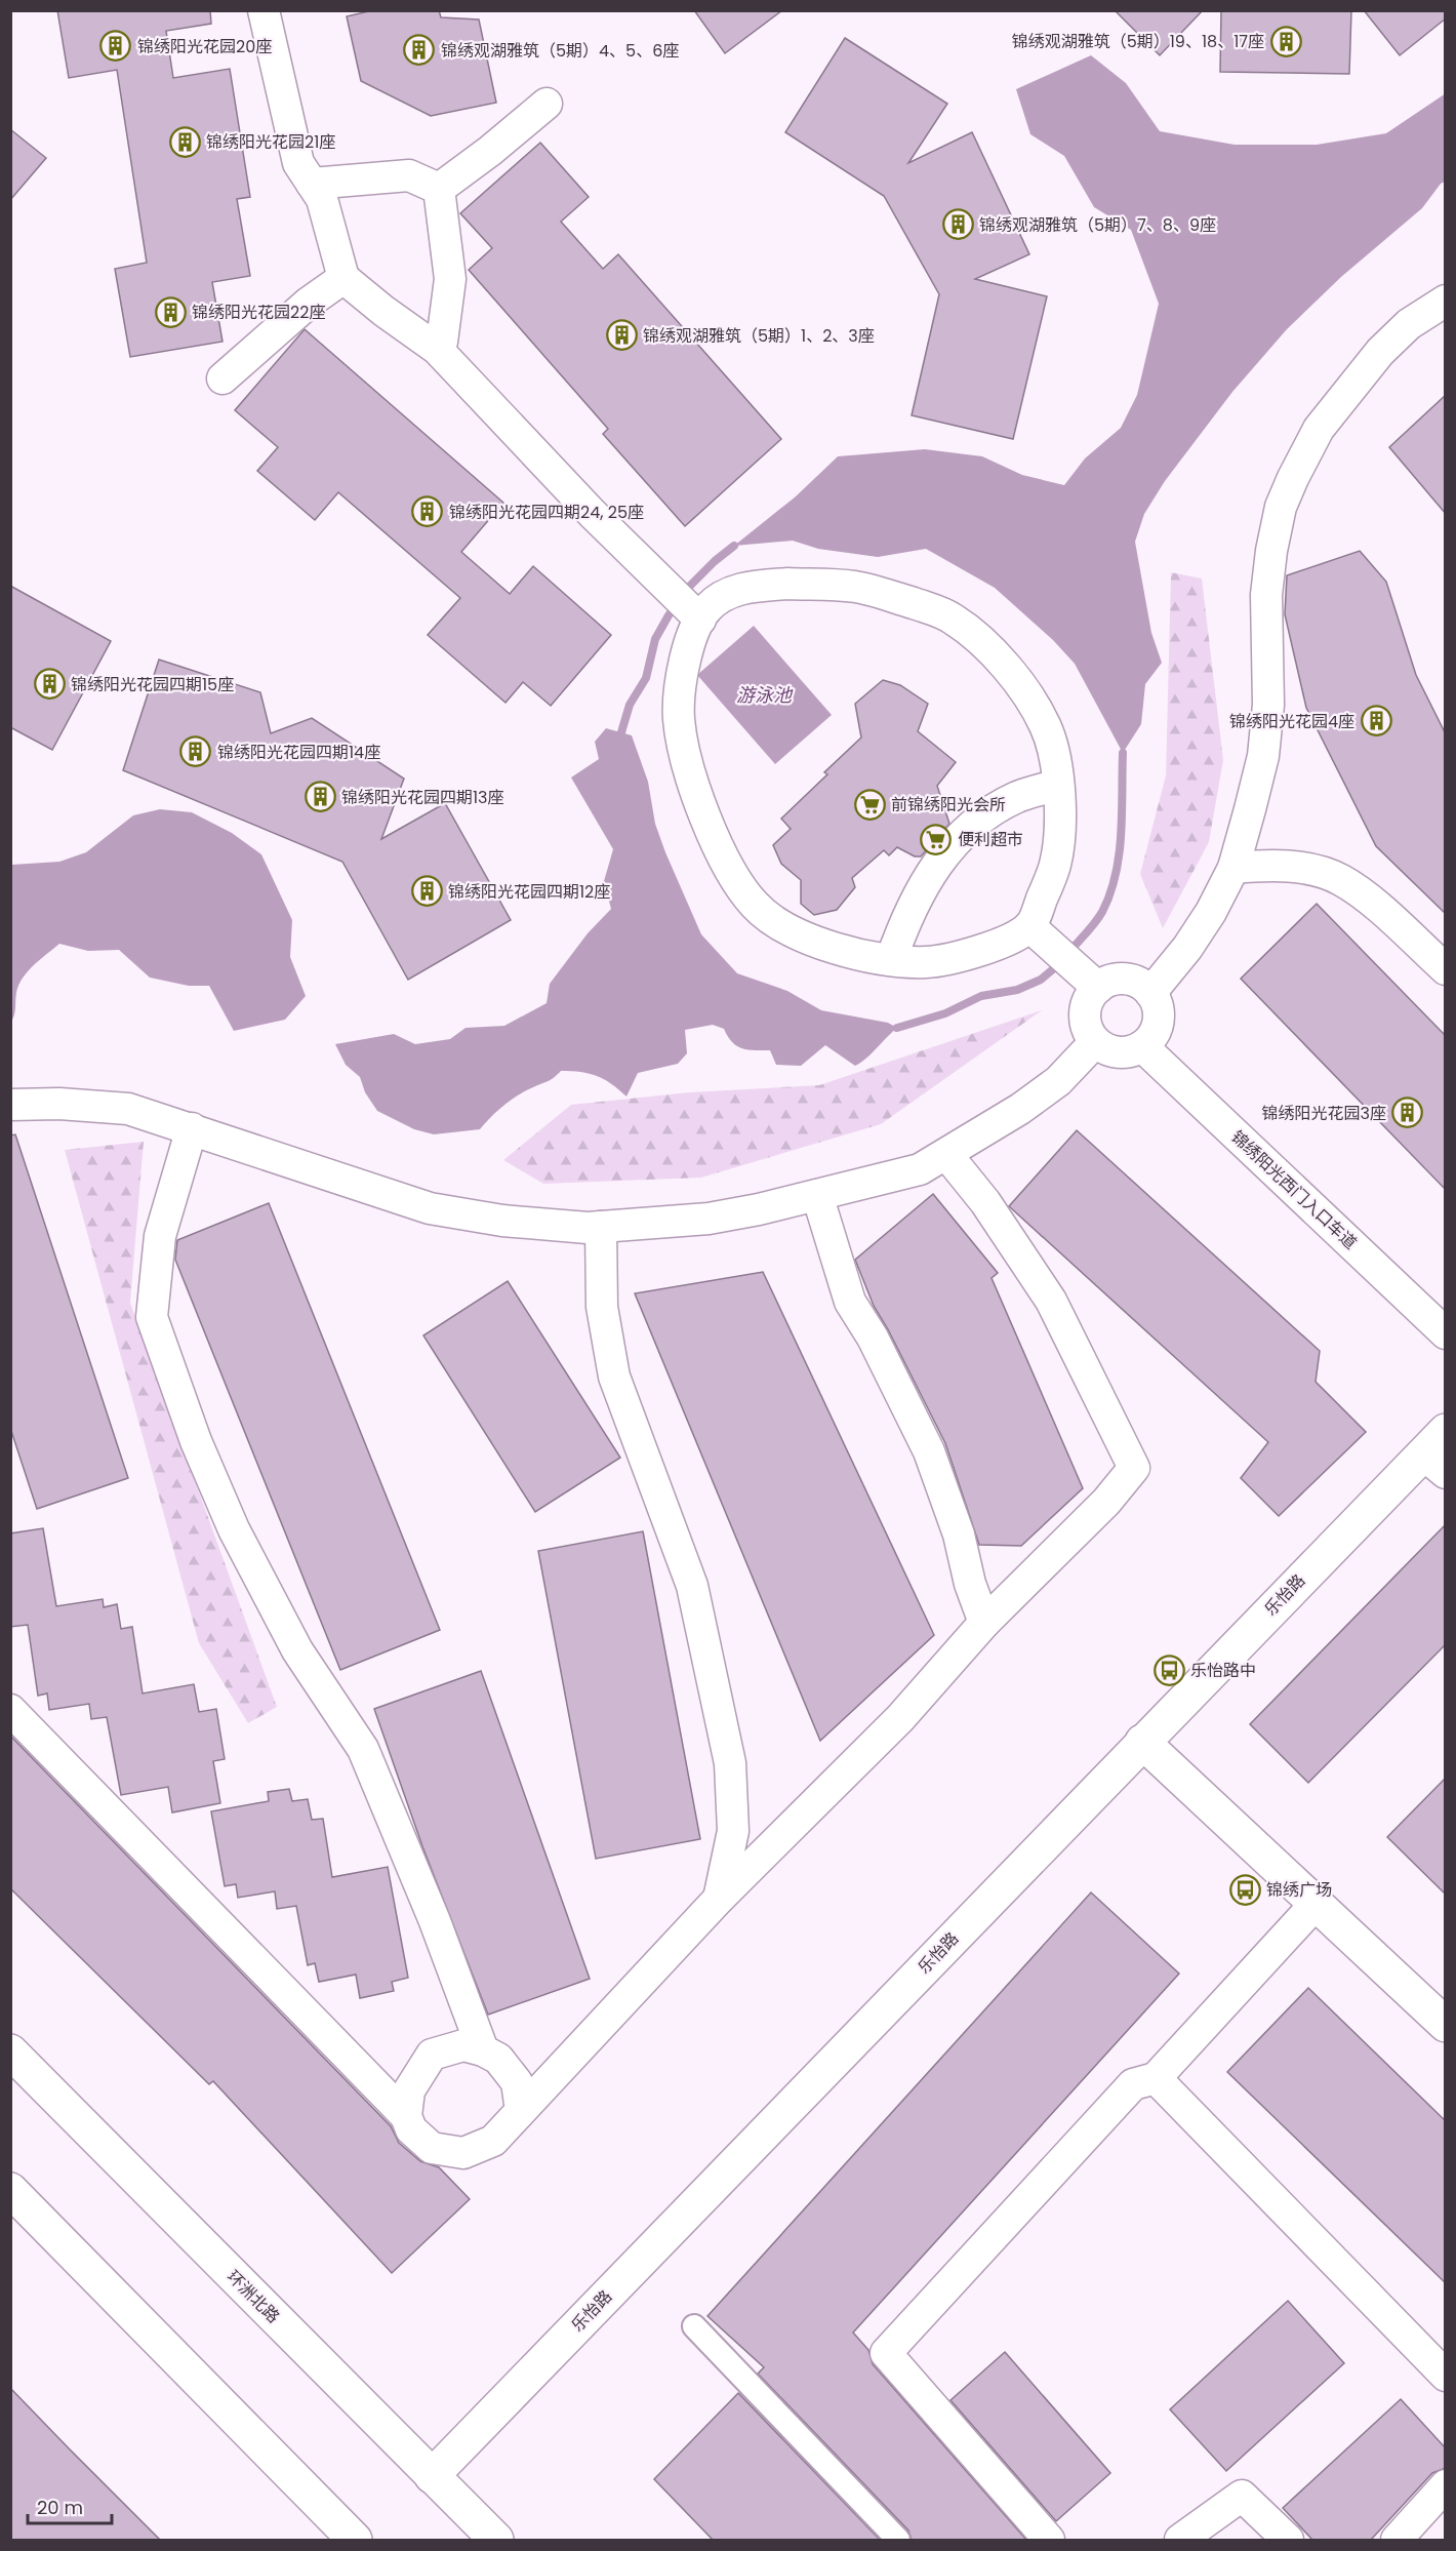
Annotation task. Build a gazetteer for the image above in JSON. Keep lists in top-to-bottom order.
{
  "streets": {
    "street": ["锦绣阳光西门入口车道", "乐怡路", "环洲北路"]
  },
  "crossings": [
    ["乐怡路", "环洲北路"]
  ],
  "water": ["游泳池"],
  "places": {
    "building": [
      "锦绣观湖雅筑（5期）19、18、17座",
      "锦绣阳光花园20座",
      "锦绣观湖雅筑（5期）4、5、6座",
      "锦绣阳光花园21座",
      "锦绣观湖雅筑（5期）7、8、9座",
      "锦绣阳光花园22座",
      "锦绣观湖雅筑（5期）1、2、3座",
      "锦绣阳光花园四期24, 25座",
      "锦绣阳光花园四期15座",
      "锦绣阳光花园4座",
      "锦绣阳光花园四期14座",
      "锦绣阳光花园四期13座",
      "锦绣阳光花园四期12座",
      "锦绣阳光花园3座"
    ],
    "supermarket": ["前锦绣阳光会所", "便利超市"],
    "bus stop": ["乐怡路中", "锦绣广场"]
  },
  "scale_bar": "20 m"
}
